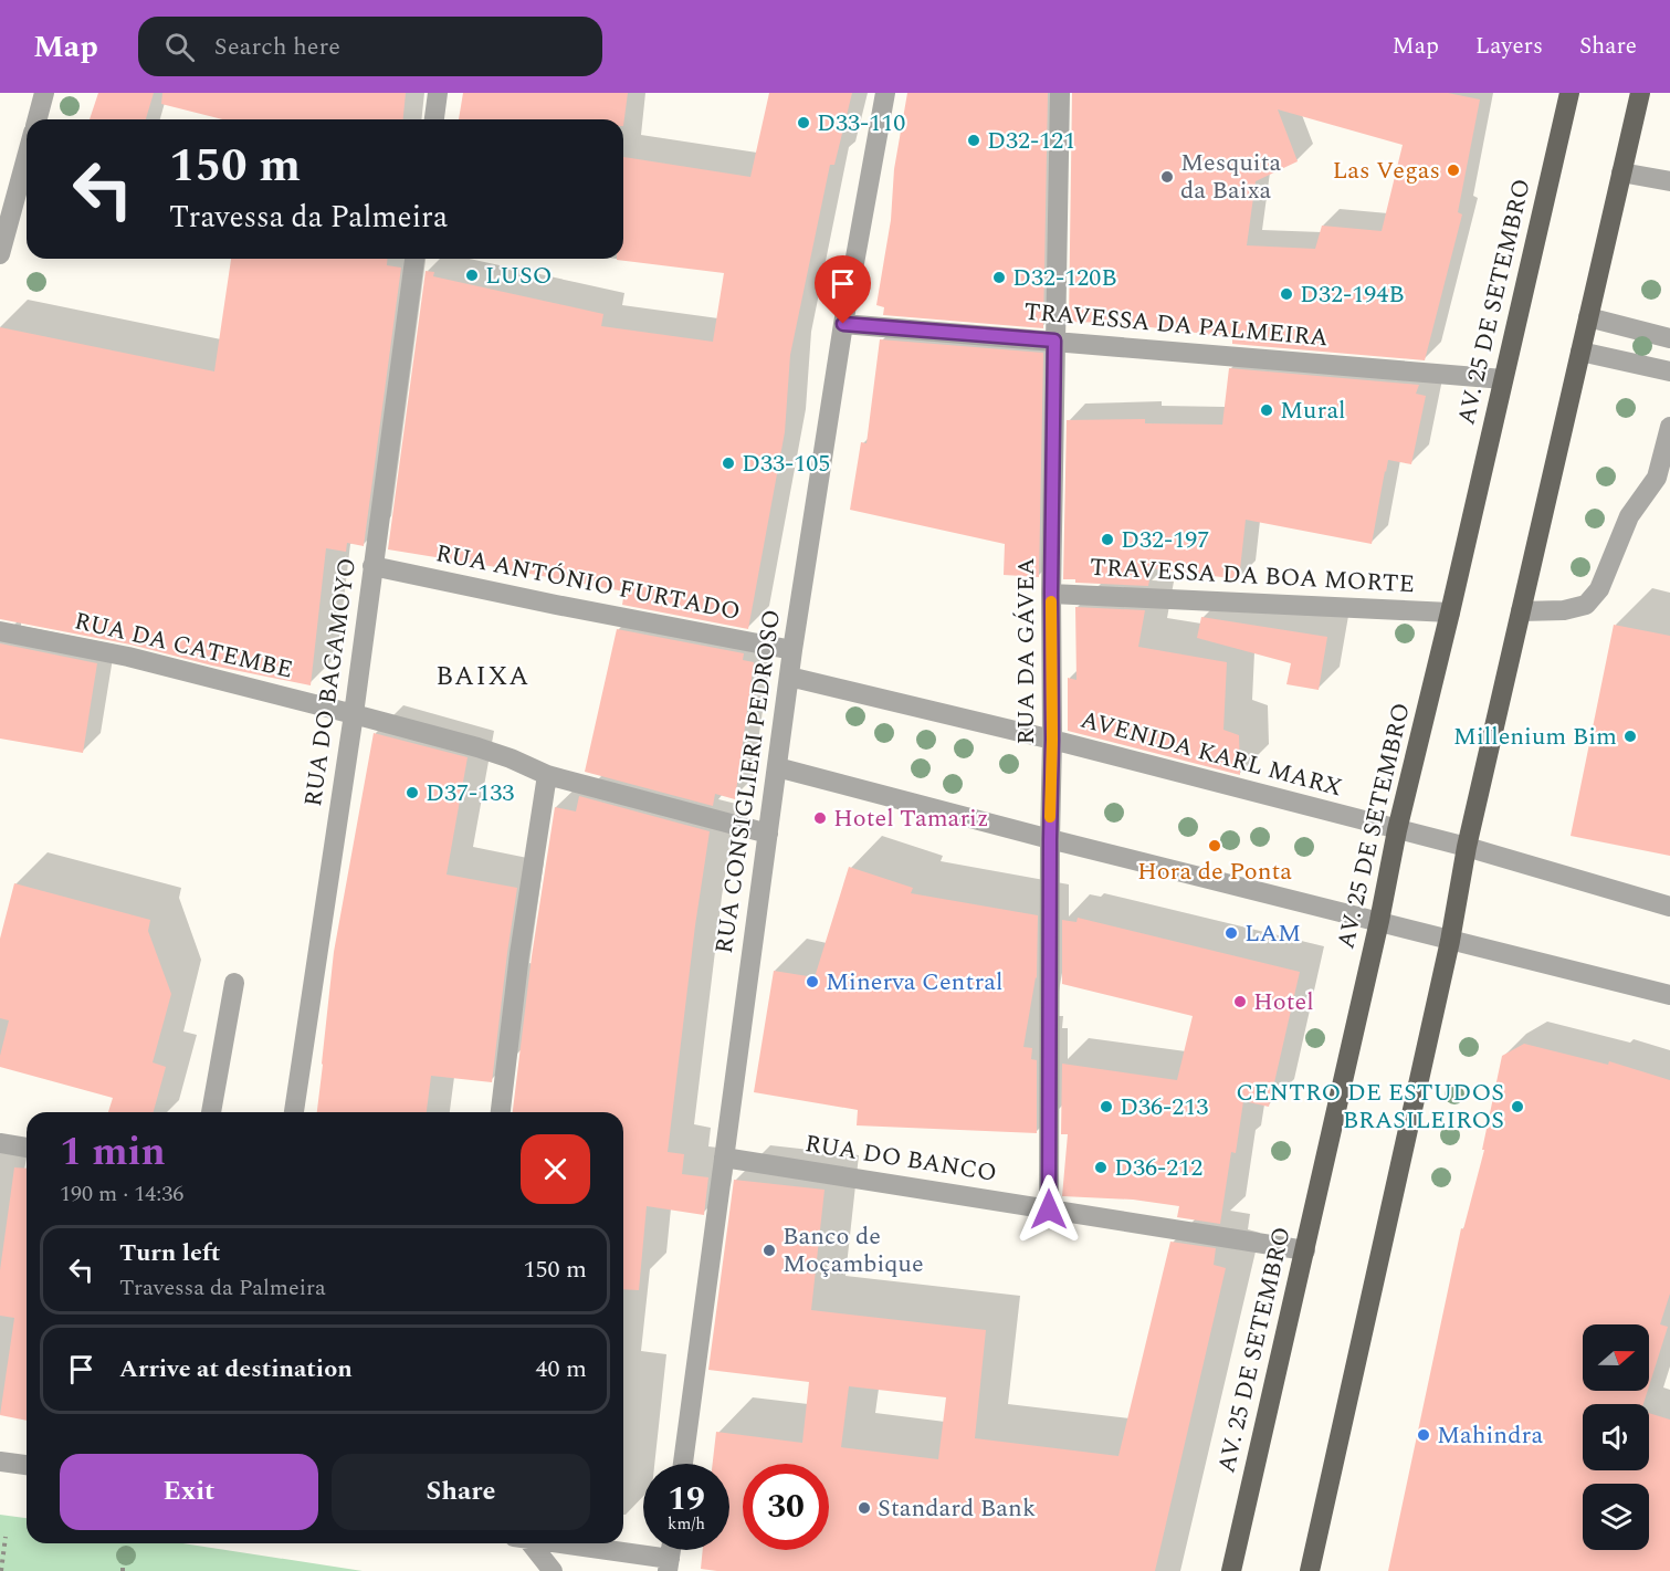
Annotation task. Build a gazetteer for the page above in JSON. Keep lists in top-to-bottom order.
{
  "streets": {
    "main road": ["AV. 25 DE SETEMBRO"],
    "street": [
      "TRAVESSA DA PALMEIRA",
      "TRAVESSA DA BOA MORTE",
      "RUA ANTÓNIO FURTADO",
      "RUA DA CATEMBE",
      "RUA DA GÁVEA",
      "RUA DO BAGAMOYO",
      "AVENIDA KARL MARX",
      "RUA CONSIGLIERI PEDROSO",
      "RUA DO BANCO"
    ]
  },
  "crossings": [
    ["AV. 25 DE SETEMBRO", "TRAVESSA DA PALMEIRA"],
    ["AV. 25 DE SETEMBRO", "TRAVESSA DA BOA MORTE"],
    ["AV. 25 DE SETEMBRO", "AVENIDA KARL MARX"],
    ["AV. 25 DE SETEMBRO", "RUA DO BANCO"],
    ["TRAVESSA DA PALMEIRA", "RUA DA GÁVEA"],
    ["TRAVESSA DA PALMEIRA", "RUA CONSIGLIERI PEDROSO"],
    ["TRAVESSA DA BOA MORTE", "RUA DA GÁVEA"],
    ["RUA ANTÓNIO FURTADO", "RUA DO BAGAMOYO"],
    ["RUA ANTÓNIO FURTADO", "RUA CONSIGLIERI PEDROSO"],
    ["RUA DA CATEMBE", "RUA DO BAGAMOYO"],
    ["RUA DA CATEMBE", "RUA CONSIGLIERI PEDROSO"],
    ["RUA DA GÁVEA", "AVENIDA KARL MARX"],
    ["RUA DA GÁVEA", "RUA DO BANCO"],
    ["AVENIDA KARL MARX", "RUA CONSIGLIERI PEDROSO"],
    ["RUA CONSIGLIERI PEDROSO", "RUA DO BANCO"]
  ],
  "districts": ["BAIXA"],
  "places": [
    "D33-110",
    "D32-121",
    "Las Vegas",
    "Mesquita da Baixa",
    "LUSO",
    "D32-120B",
    "D32-194B",
    "Mural",
    "D33-105",
    "D32-197",
    "Millenium Bim",
    "D37-133",
    "Hotel Tamariz",
    "Hora de Ponta",
    "LAM",
    "Minerva Central",
    "Hotel",
    "D36-213",
    "CENTRO DE ESTUDOS BRASILEIROS",
    "D36-212",
    "Banco de Moçambique",
    "Mahindra",
    "Standard Bank"
  ],
  "north": "right",
  "page": {
    "header": "Map",
    "search": "Search here",
    "nav": ["Map", "Layers", "Share"],
    "turn": ["150 m", "Travessa da Palmeira"],
    "heading": ["1 min", "190 m · 14:36"],
    "list": [
      {
        "name": "Turn left",
        "note": "Travessa da Palmeira",
        "value": "150 m"
      },
      {
        "name": "Arrive at destination",
        "value": "40 m"
      }
    ],
    "buttons": ["Exit", "Share"],
    "speed": "19 km/h",
    "limit": "30"
  }
}
